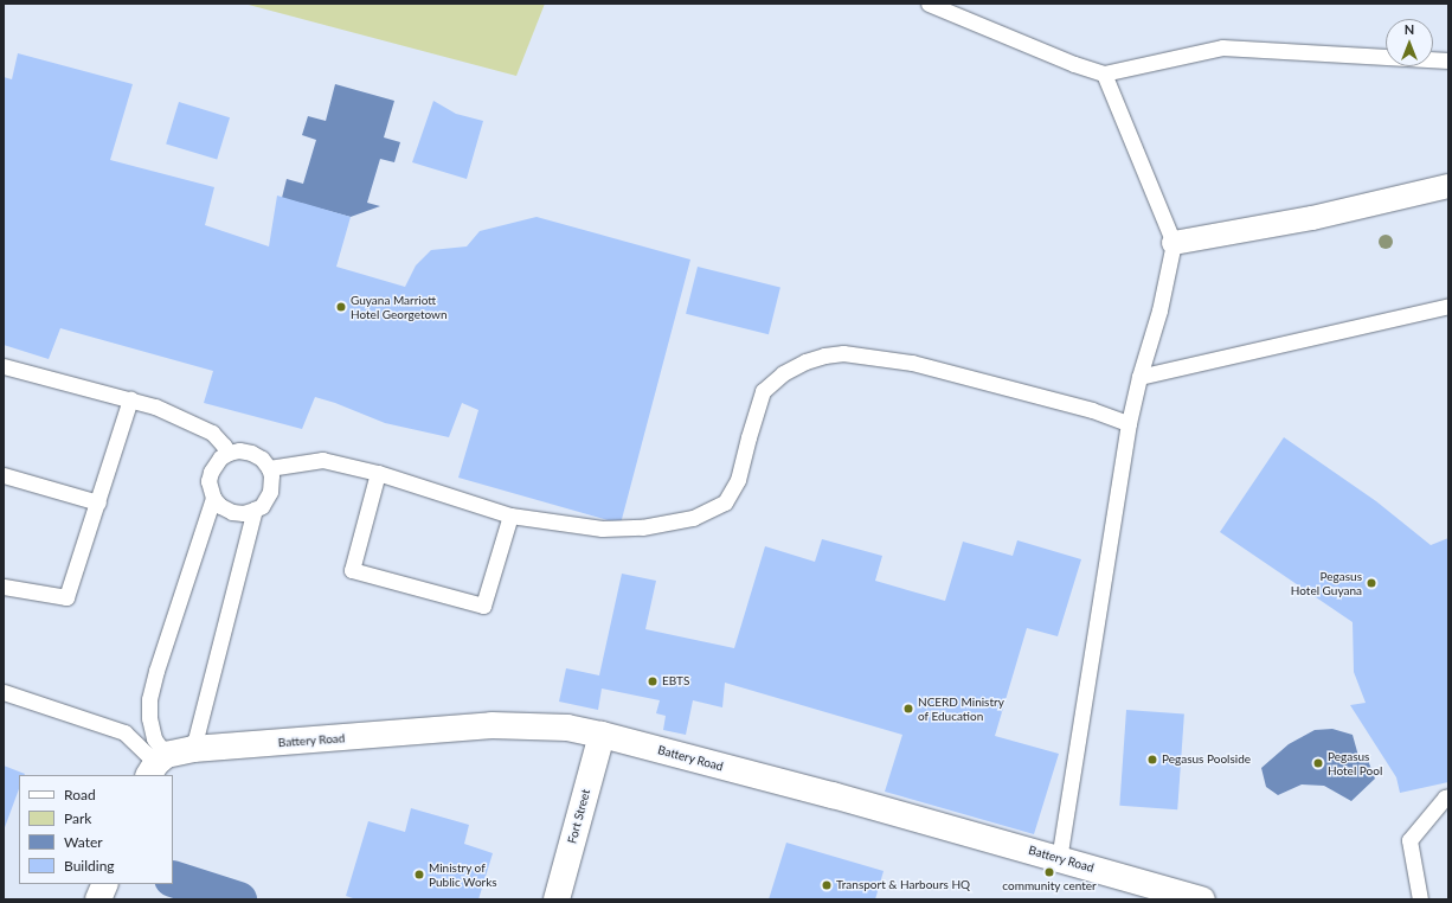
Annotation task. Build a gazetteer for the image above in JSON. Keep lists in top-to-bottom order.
{
  "streets": {
    "street": ["Battery Road", "Fort Street"]
  },
  "crossings": [
    ["Battery Road", "Fort Street"]
  ],
  "places": [
    "Guyana Marriott Hotel Georgetown",
    "Pegasus Hotel Guyana",
    "EBTS",
    "NCERD Ministry of Education",
    "Pegasus Poolside",
    "Pegasus Hotel Pool",
    "community center",
    "Ministry of Public Works",
    "Transport & Harbours HQ"
  ],
  "legend": [
    "Road",
    "Park",
    "Water",
    "Building"
  ],
  "north": "top"
}
